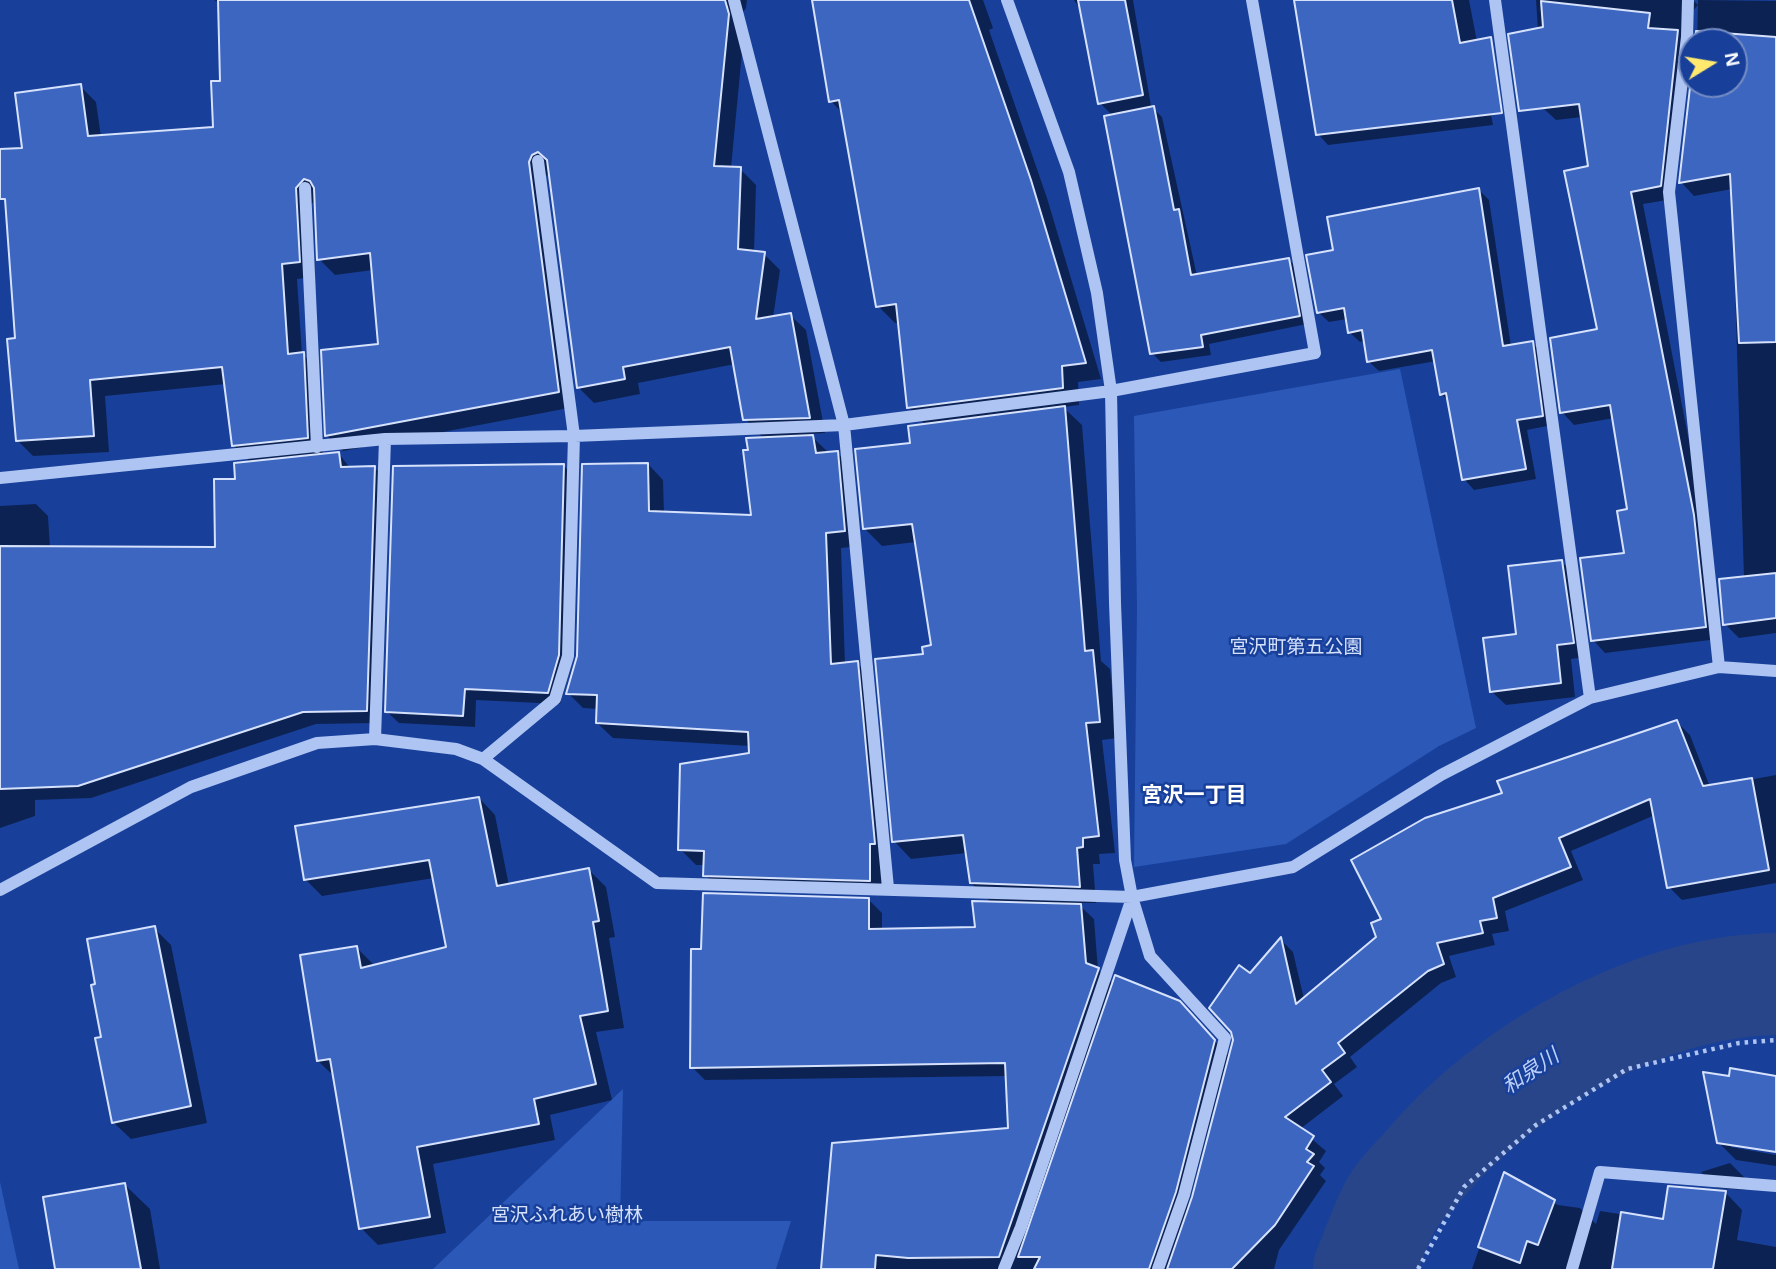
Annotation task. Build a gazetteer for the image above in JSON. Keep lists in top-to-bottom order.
{
  "districts": ["宮沢一丁目"],
  "water": ["和泉川"],
  "parks": ["宮沢町第五公園", "宮沢ふれあい樹林"],
  "north": "right"
}
